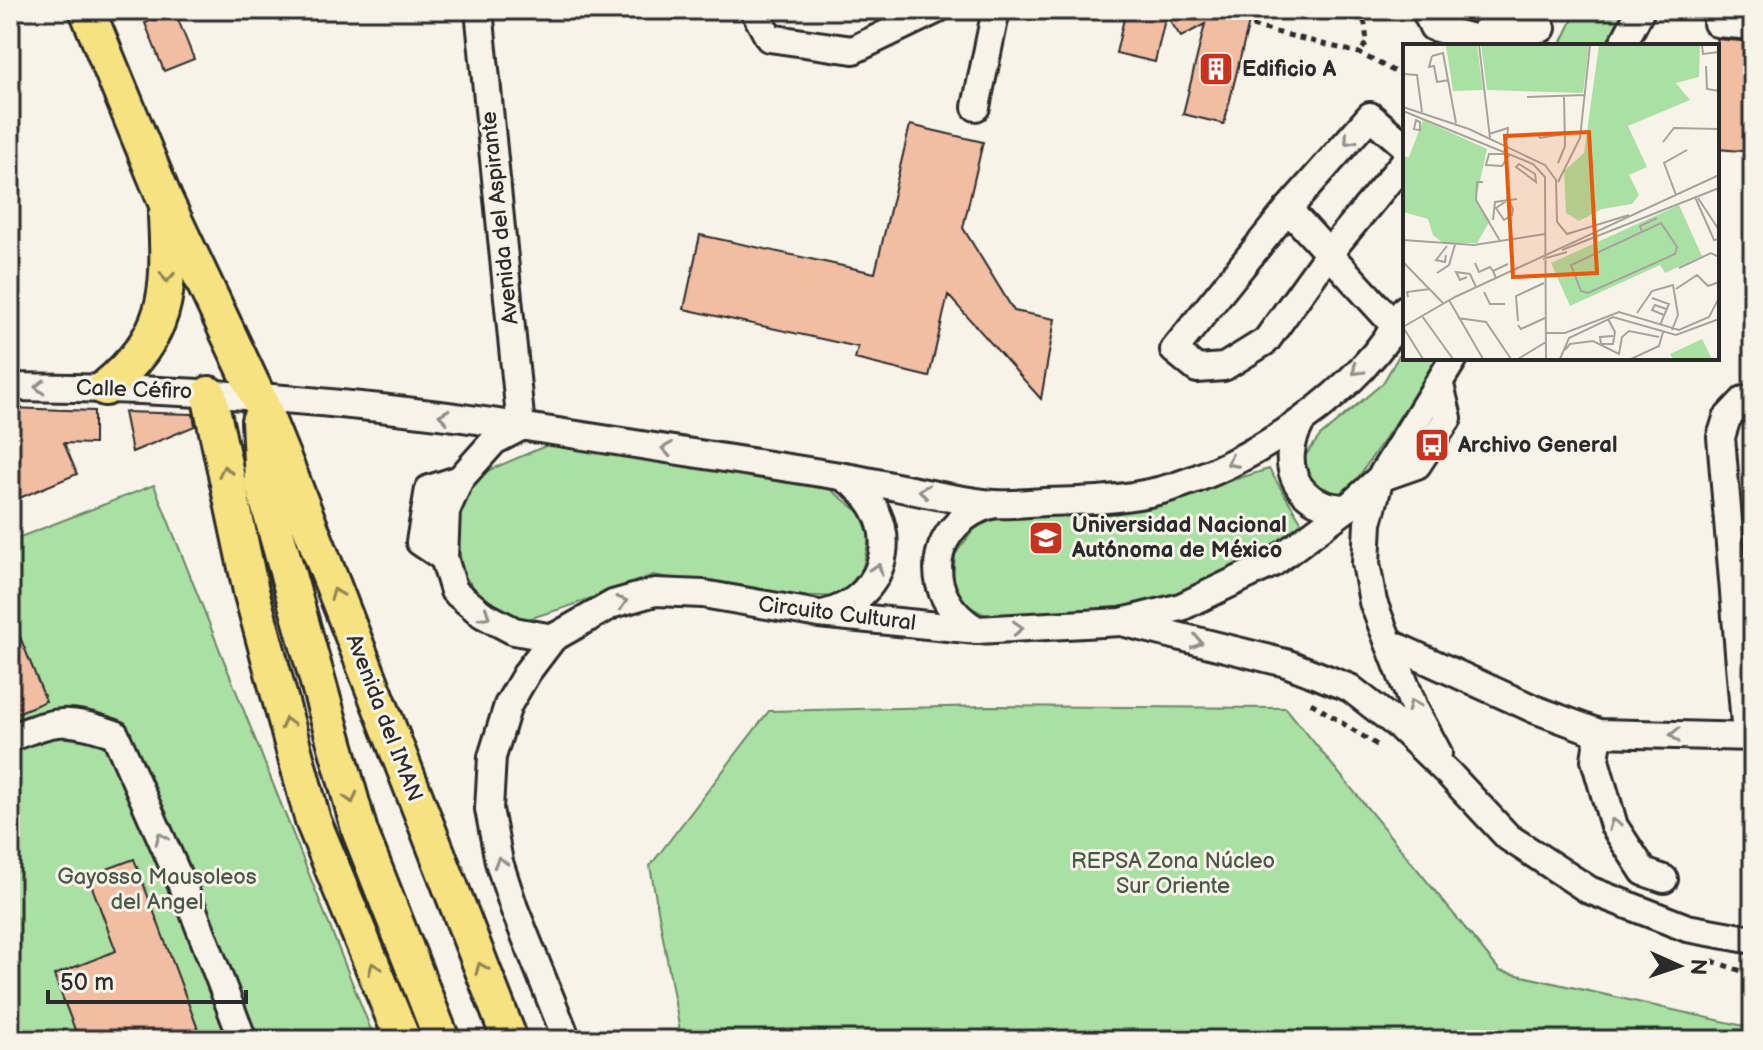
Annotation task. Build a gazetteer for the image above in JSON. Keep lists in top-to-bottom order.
{
  "streets": {
    "main road": ["Avenida del IMAN"],
    "street": ["Avenida del Aspirante", "Calle Céfiro", "Circuito Cultural"]
  },
  "crossings": [
    ["Calle Céfiro", "Avenida del IMAN"]
  ],
  "one_way": ["Calle Céfiro"],
  "parks": ["REPSA Zona Núcleo Sur Oriente", "Gayosso Mausoleos del Angel"],
  "places": {
    "building": ["Edificio A"],
    "bus stop": ["Archivo General"],
    "school or university": ["Universidad Nacional Autónoma de México"]
  },
  "scale_bar": "50 m",
  "north": "right"
}
